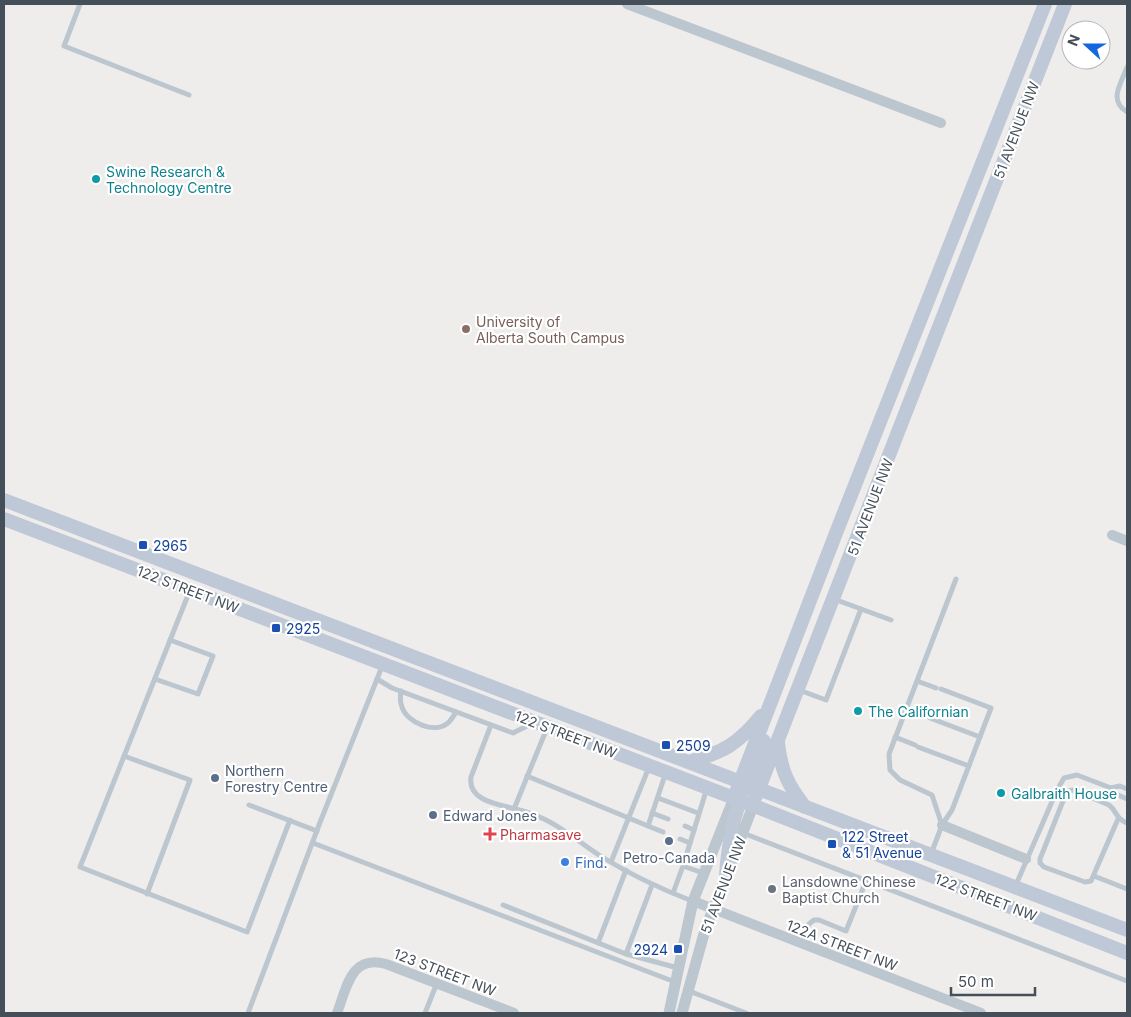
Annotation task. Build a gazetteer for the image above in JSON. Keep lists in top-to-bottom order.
{
  "streets": {
    "main road": ["51 AVENUE NW", "122 STREET NW"],
    "street": ["122A STREET NW", "123 STREET NW"]
  },
  "crossings": [
    ["51 AVENUE NW", "122 STREET NW"],
    ["51 AVENUE NW", "122A STREET NW"]
  ],
  "places": {
    "other": [
      "Swine Research & Technology Centre",
      "University of Alberta South Campus",
      "The Californian",
      "Northern Forestry Centre",
      "Galbraith House",
      "Edward Jones",
      "Petro-Canada",
      "Find.",
      "Lansdowne Chinese Baptist Church"
    ],
    "transit": [
      "2965",
      "2925",
      "2509",
      "122 Street & 51 Avenue",
      "2924"
    ],
    "health": ["Pharmasave"]
  },
  "scale_bar": "50 m",
  "north": "left"
}
